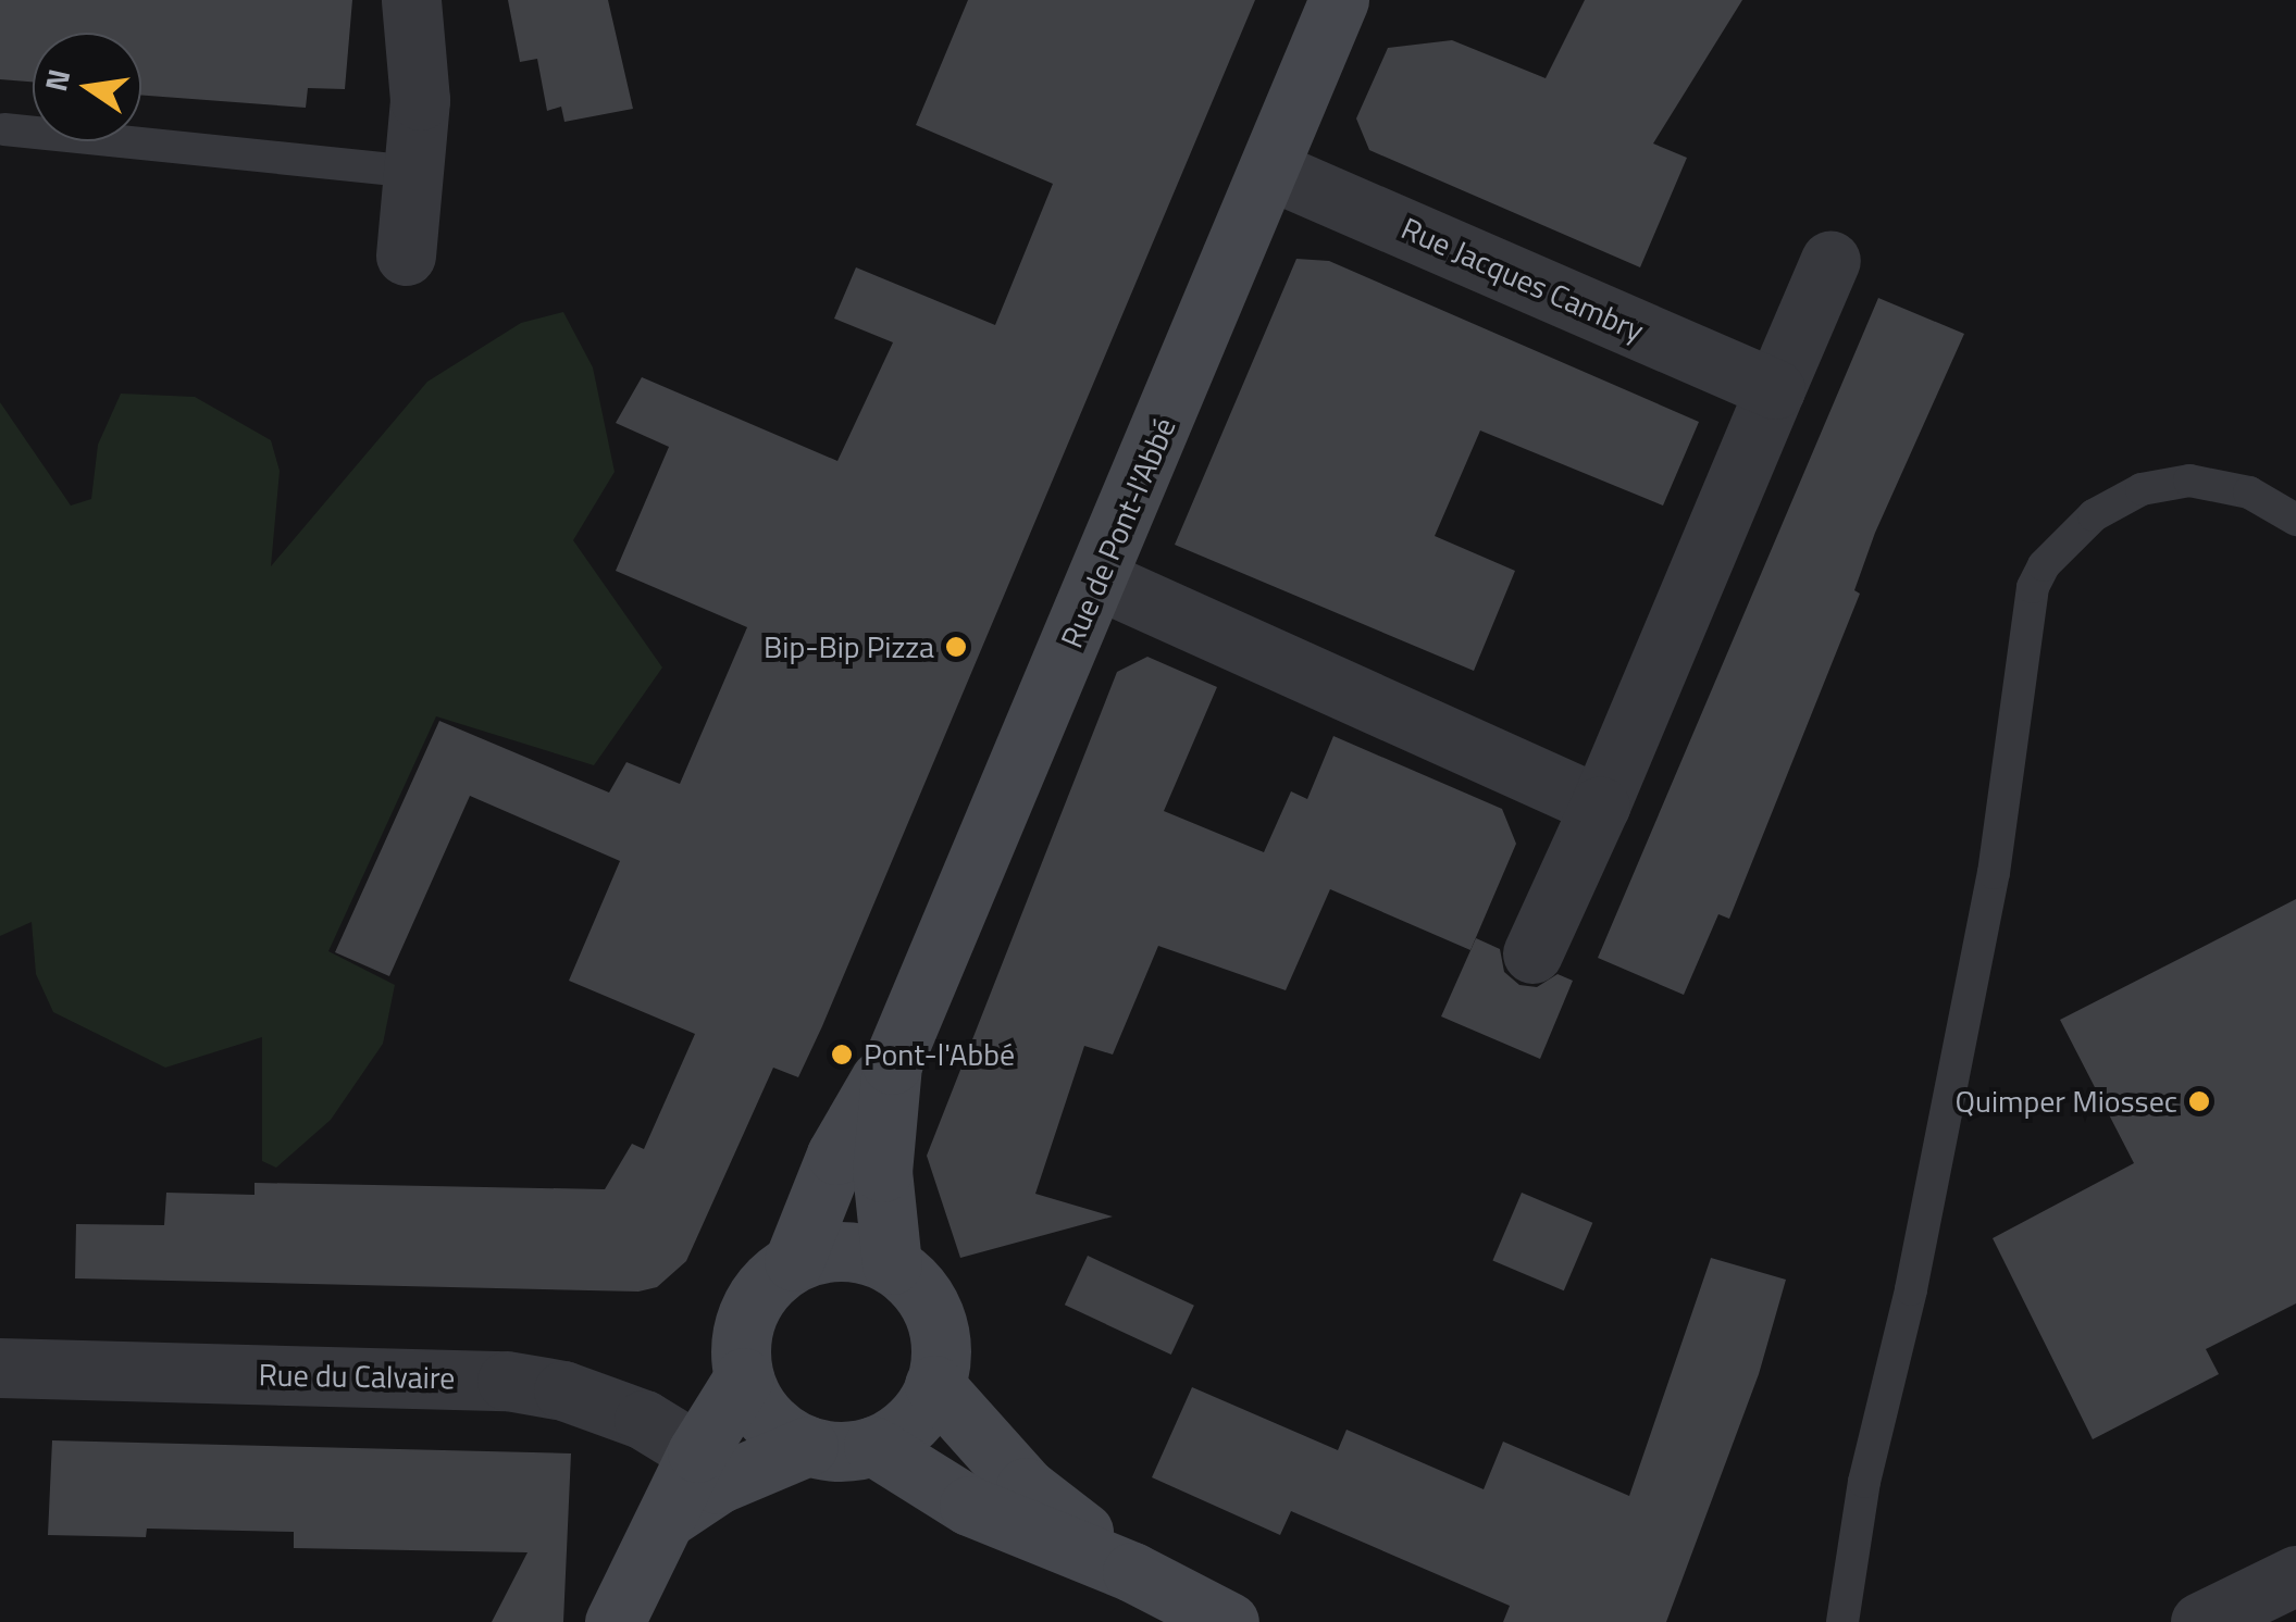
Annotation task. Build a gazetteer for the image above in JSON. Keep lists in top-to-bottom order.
{
  "streets": {
    "main road": ["Rue de Pont-l'Abbé"],
    "street": ["Rue Jacques Cambry", "Rue du Calvaire"]
  },
  "crossings": [
    ["Rue Jacques Cambry", "Rue de Pont-l'Abbé"]
  ],
  "places": ["Bip-Bip Pizza", "Pont-l'Abbé", "Quimper Miossec"],
  "north": "left"
}
